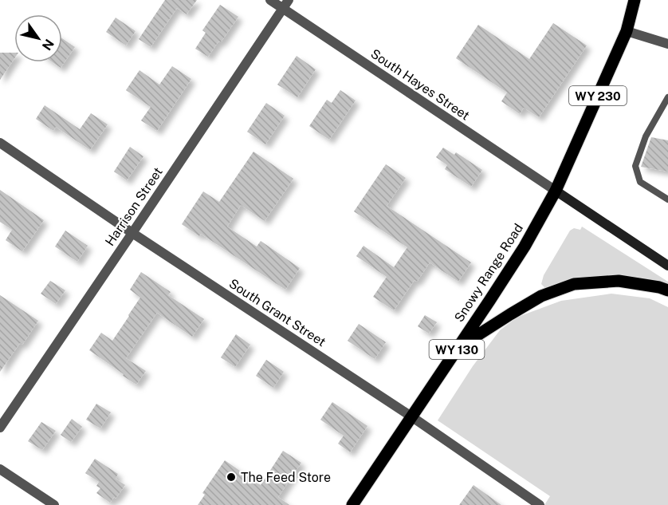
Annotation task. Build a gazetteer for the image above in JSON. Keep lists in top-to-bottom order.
{
  "streets": {
    "main road": ["WY 230", "Snowy Range Road", "WY 130"],
    "street": ["South Hayes Street", "Harrison Street", "South Grant Street"]
  },
  "crossings": [
    ["South Hayes Street", "WY 230"],
    ["South Hayes Street", "Harrison Street"],
    ["South Hayes Street", "Snowy Range Road"],
    ["WY 230", "Snowy Range Road"],
    ["Harrison Street", "South Grant Street"],
    ["Snowy Range Road", "South Grant Street"],
    ["Snowy Range Road", "WY 130"]
  ],
  "places": ["The Feed Store"],
  "north": "bottom right"
}
